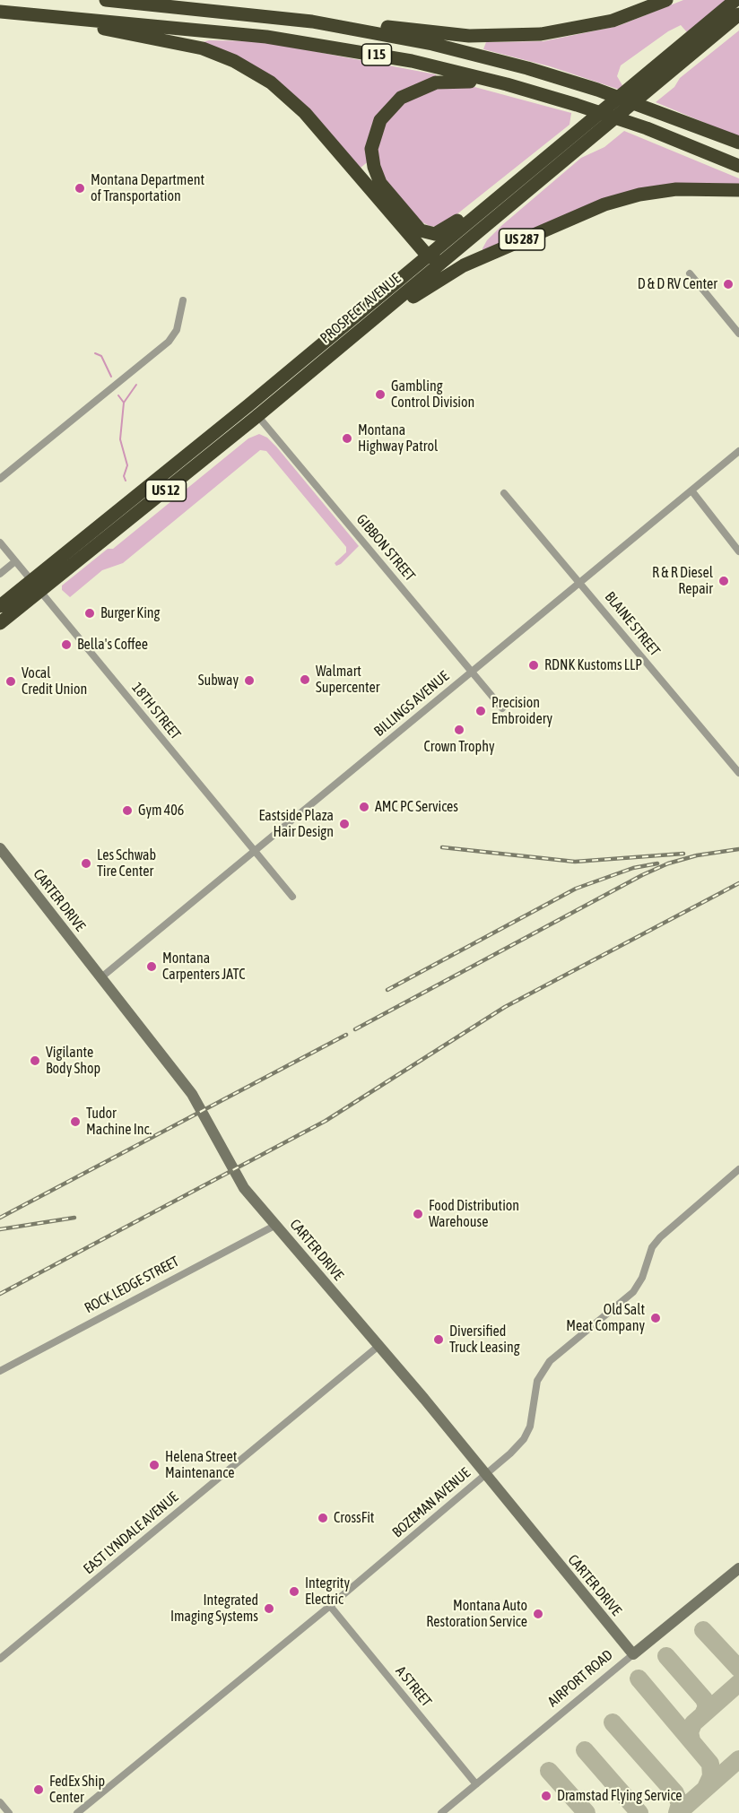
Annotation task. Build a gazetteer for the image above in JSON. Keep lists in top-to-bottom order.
{
  "streets": {
    "highway": [
      "I 15",
      "US 287",
      "PROSPECT AVENUE",
      "US 12"
    ],
    "street": [
      "GIBBON STREET",
      "BLAINE STREET",
      "BILLINGS AVENUE",
      "18TH STREET",
      "CARTER DRIVE",
      "ROCK LEDGE STREET",
      "BOZEMAN AVENUE",
      "EAST LYNDALE AVENUE",
      "AIRPORT ROAD",
      "A STREET"
    ]
  },
  "crossings": [
    ["US 287", "PROSPECT AVENUE"],
    ["PROSPECT AVENUE", "GIBBON STREET"],
    ["PROSPECT AVENUE", "18TH STREET"],
    ["GIBBON STREET", "BILLINGS AVENUE"],
    ["BLAINE STREET", "BILLINGS AVENUE"],
    ["BILLINGS AVENUE", "18TH STREET"],
    ["BILLINGS AVENUE", "CARTER DRIVE"],
    ["CARTER DRIVE", "ROCK LEDGE STREET"],
    ["CARTER DRIVE", "BOZEMAN AVENUE"],
    ["CARTER DRIVE", "EAST LYNDALE AVENUE"],
    ["CARTER DRIVE", "AIRPORT ROAD"],
    ["BOZEMAN AVENUE", "A STREET"],
    ["AIRPORT ROAD", "A STREET"]
  ],
  "places": [
    "Montana Department of Transportation",
    "D & D RV Center",
    "Gambling Control Division",
    "Montana Highway Patrol",
    "R & R Diesel Repair",
    "Burger King",
    "Bella's Coffee",
    "RDNK Kustoms LLP",
    "Walmart Supercenter",
    "Subway",
    "Vocal Credit Union",
    "Precision Embroidery",
    "Crown Trophy",
    "AMC PC Services",
    "Gym 406",
    "Eastside Plaza Hair Design",
    "Les Schwab Tire Center",
    "Montana Carpenters JATC",
    "Vigilante Body Shop",
    "Tudor Machine Inc.",
    "Food Distribution Warehouse",
    "Old Salt Meat Company",
    "Diversified Truck Leasing",
    "Helena Street Maintenance",
    "CrossFit",
    "Integrity Electric",
    "Integrated Imaging Systems",
    "Montana Auto Restoration Service",
    "FedEx Ship Center",
    "Dramstad Flying Service"
  ]
}
